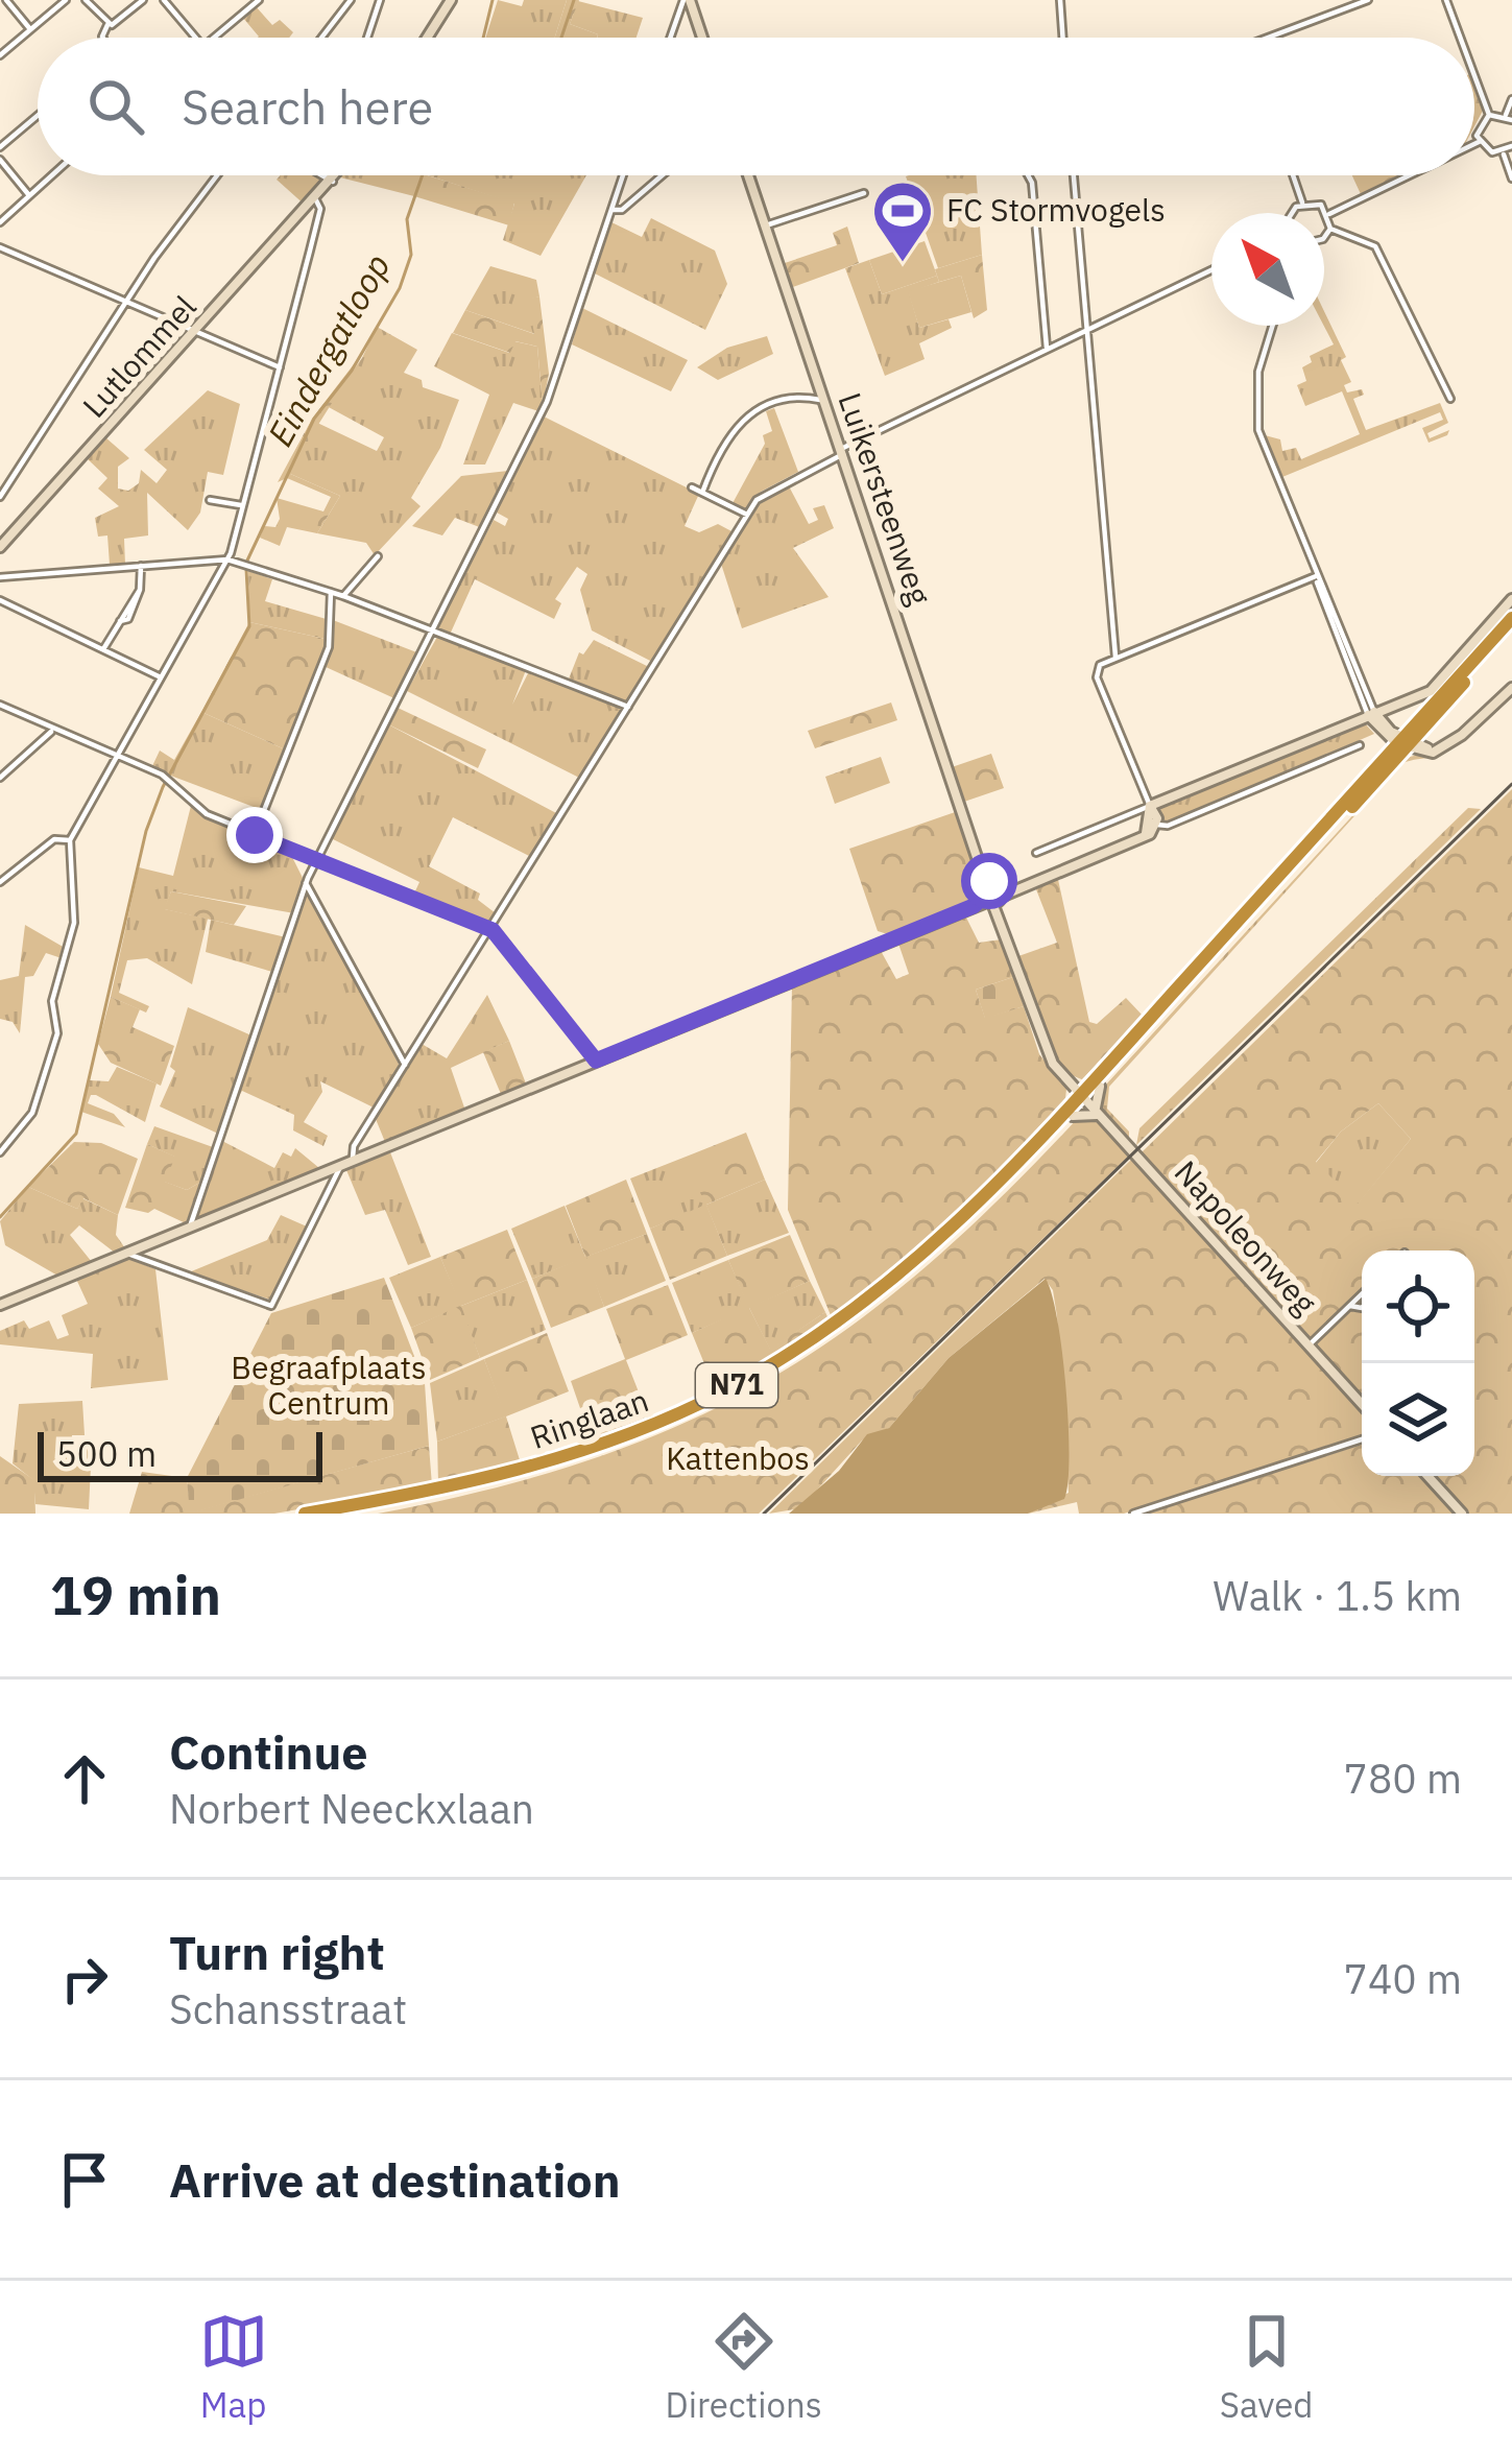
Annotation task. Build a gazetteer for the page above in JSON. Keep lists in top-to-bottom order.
{
  "streets": {
    "highway": ["N71", "Ringlaan"],
    "main road": ["Lutlommel", "Luikersteenweg", "Napoleonweg"]
  },
  "crossings": [
    ["Luikersteenweg", "Napoleonweg"],
    ["Luikersteenweg", "N71"],
    ["Luikersteenweg", "Ringlaan"],
    ["Napoleonweg", "N71"],
    ["Napoleonweg", "Ringlaan"],
    ["N71", "Ringlaan"]
  ],
  "water": ["Eindergatloop"],
  "parks": ["Begraafplaats Centrum", "Kattenbos"],
  "places": {
    "sports": ["FC Stormvogels"]
  },
  "scale_bar": "500 m",
  "north": "top left",
  "page": {
    "search": "Search here",
    "scale": "500 m",
    "heading": ["19 min", "Walk · 1.5 km"],
    "list": [
      ["Continue", "Norbert Neeckxlaan", "780 m"],
      ["Turn right", "Schansstraat", "740 m"],
      "Arrive at destination"
    ],
    "nav": ["Map", "Directions", "Saved"]
  }
}
